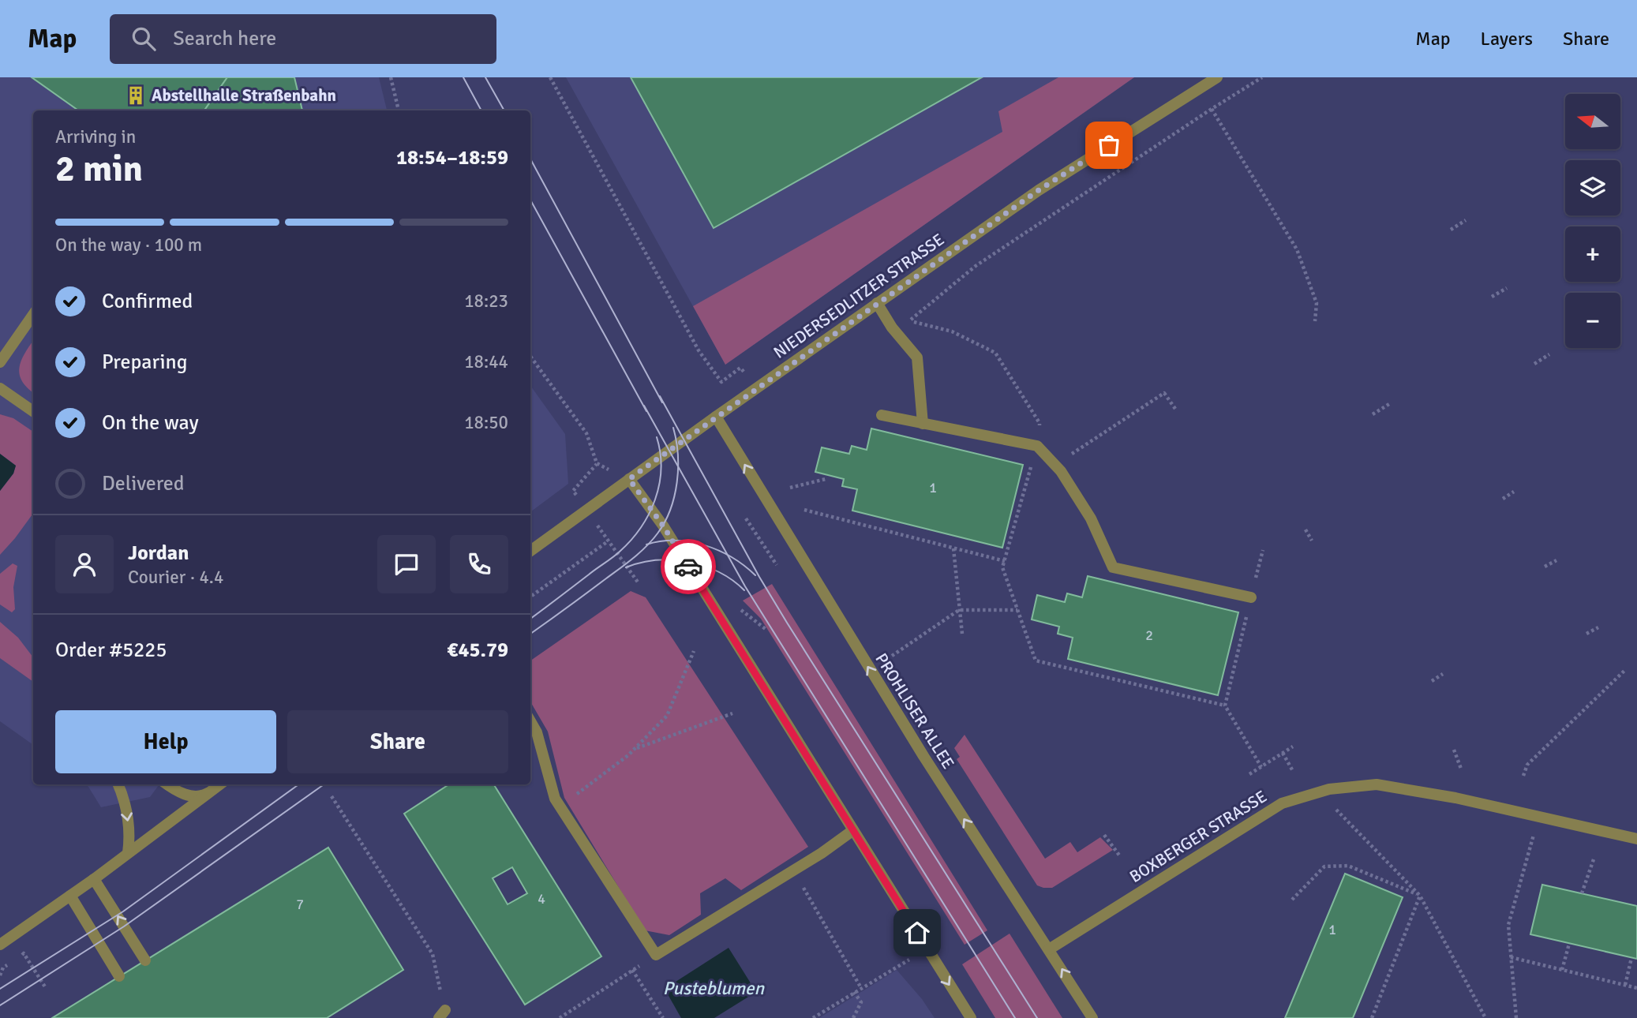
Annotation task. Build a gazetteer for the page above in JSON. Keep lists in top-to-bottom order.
{
  "streets": {
    "street": ["NIEDERSEDLITZER STRASSE", "PROHLISER ALLEE", "BOXBERGER STRASSE"]
  },
  "crossings": [
    ["NIEDERSEDLITZER STRASSE", "PROHLISER ALLEE"],
    ["PROHLISER ALLEE", "BOXBERGER STRASSE"]
  ],
  "one_way": ["PROHLISER ALLEE"],
  "water": ["Pusteblumen"],
  "places": {
    "building": ["Abstellhalle Straßenbahn"]
  },
  "house_numbers": [
    "1",
    "2",
    "4",
    "7",
    "1"
  ],
  "north": "left",
  "page": {
    "header": "Map",
    "search": "Search here",
    "nav": ["Map", "Layers", "Share"],
    "map_buttons": ["+", "−"],
    "heading": ["2 min", "Arriving in", "18:54–18:59"],
    "panel": [
      "Jordan",
      "Courier · 4.4",
      "Order #5225",
      "€45.79"
    ],
    "bar": "On the way · 100 m",
    "list": [
      ["Confirmed", "18:23"],
      ["Preparing", "18:44"],
      ["On the way", "18:50"],
      "Delivered"
    ],
    "buttons": ["Help", "Share"]
  }
}
